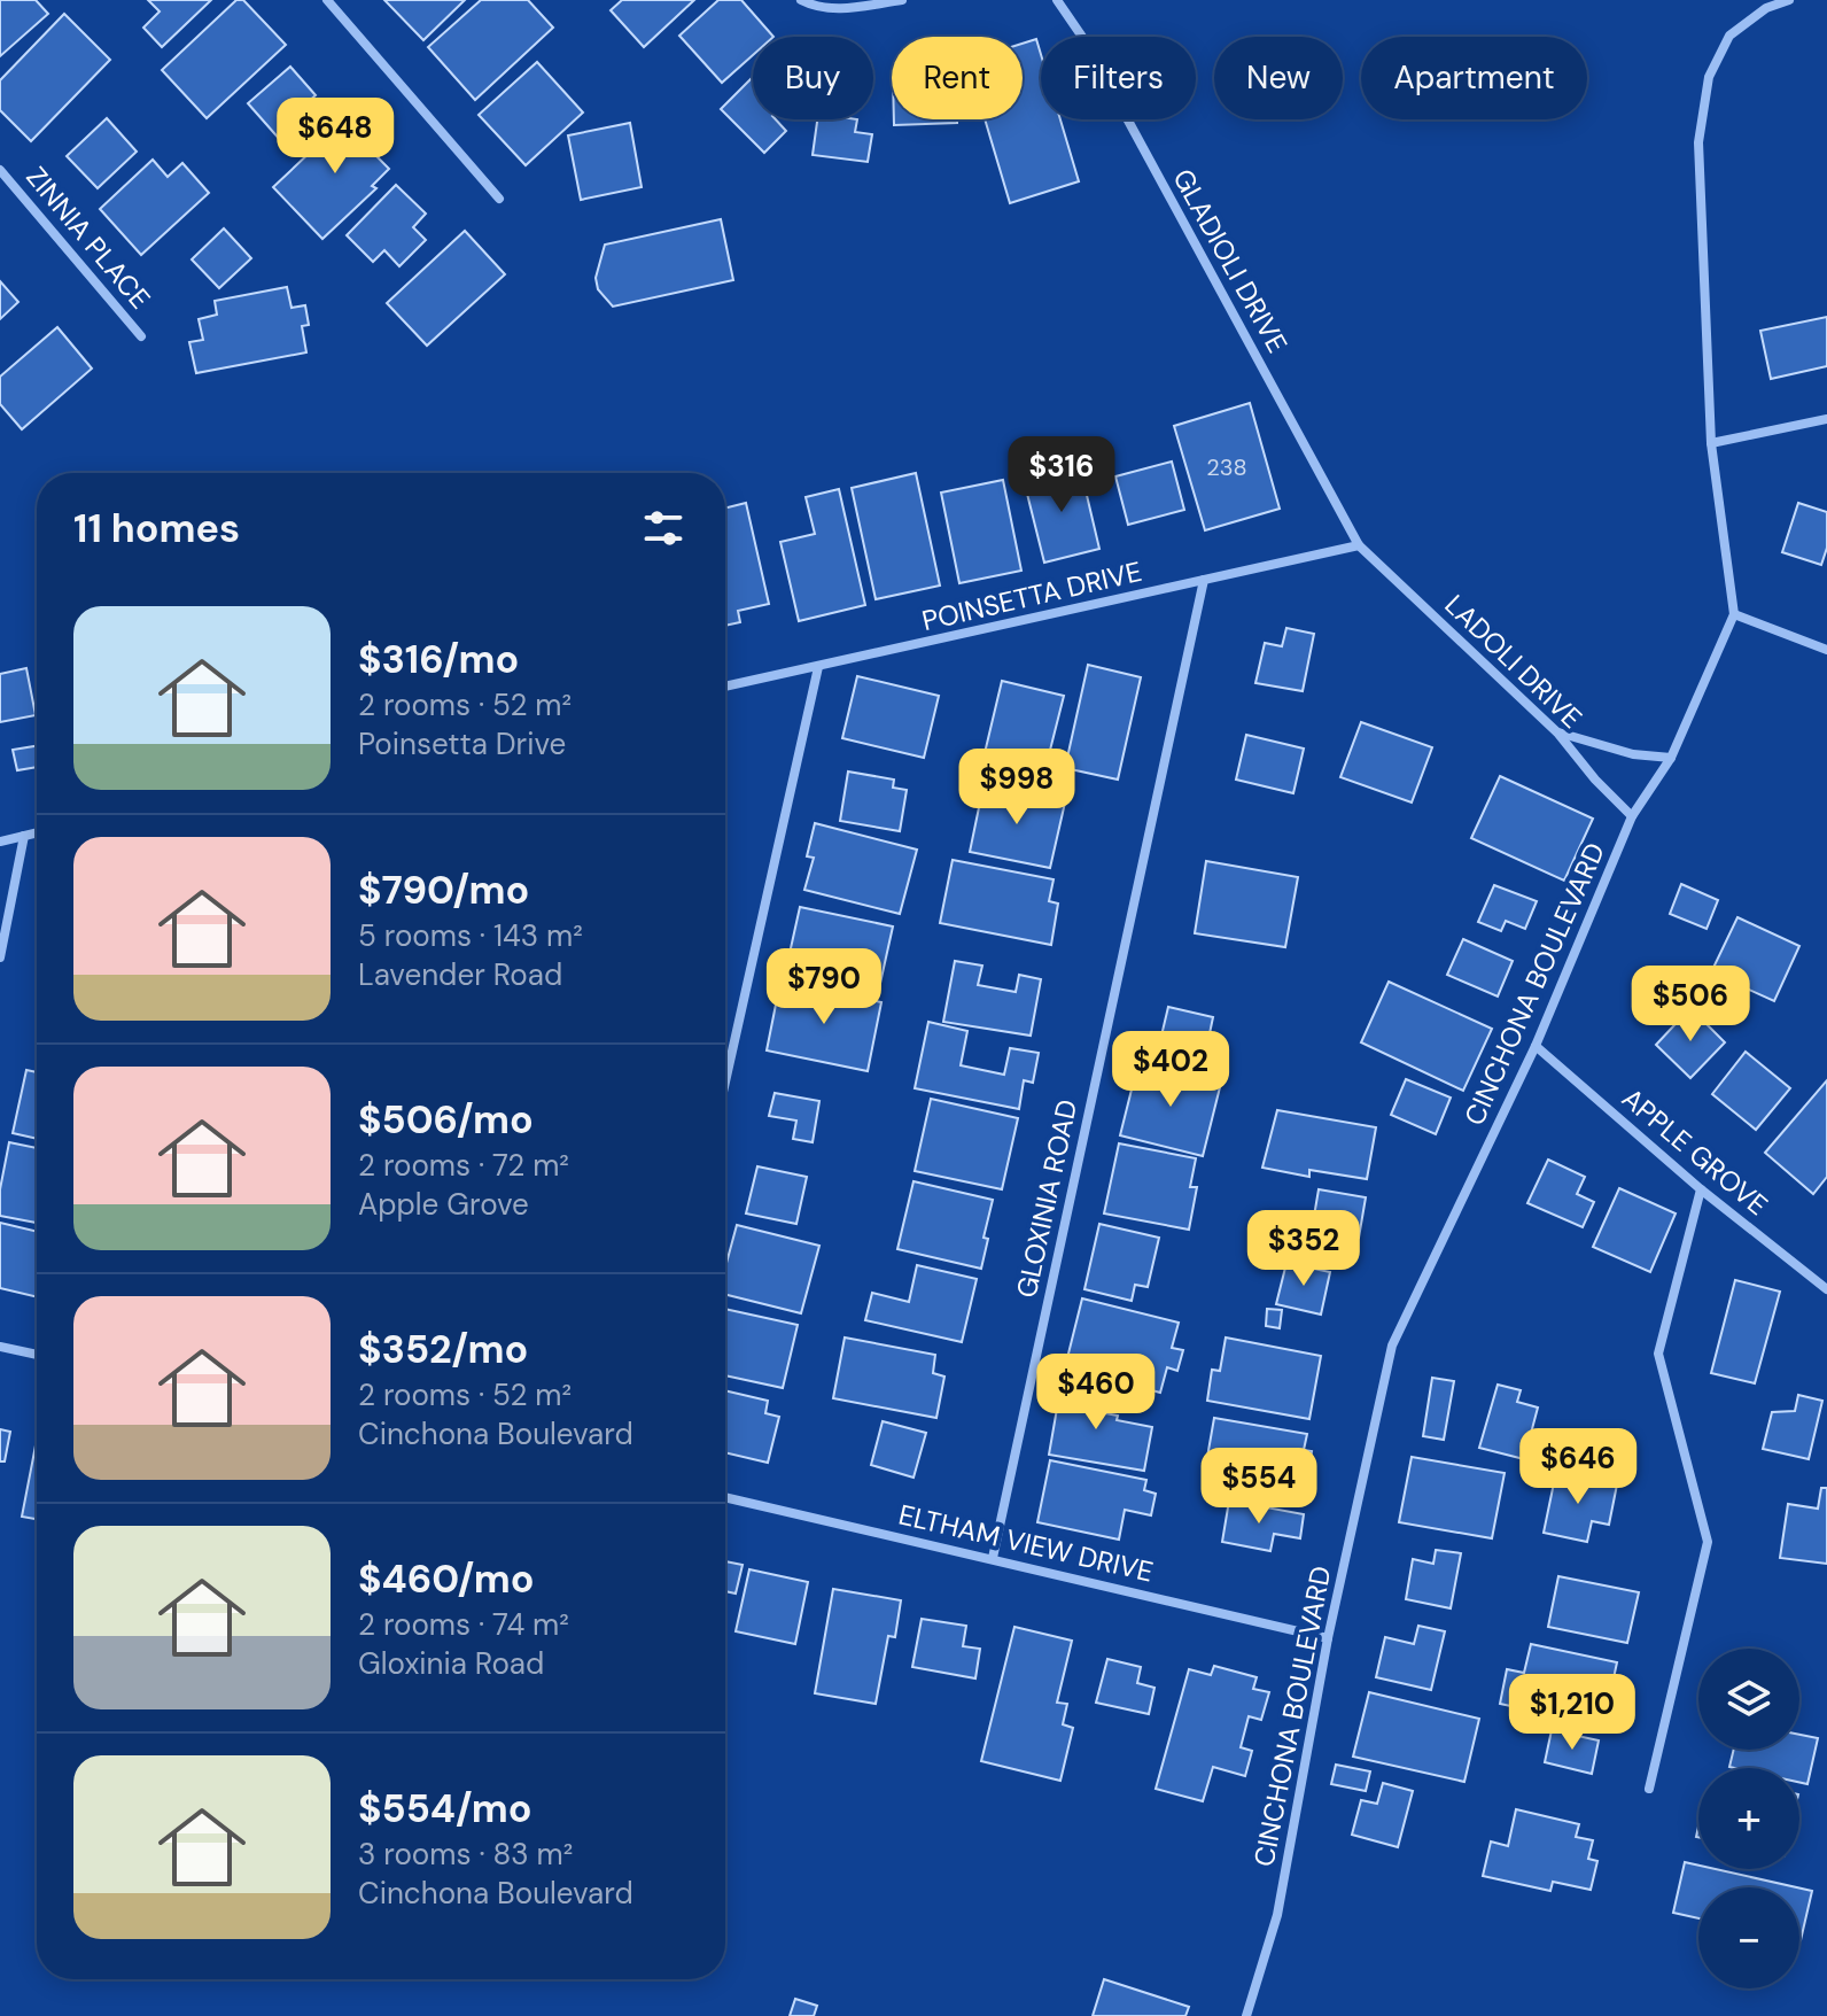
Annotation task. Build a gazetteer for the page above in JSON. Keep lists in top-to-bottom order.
{
  "streets": {
    "street": [
      "ZINNIA PLACE",
      "GLADIOLI DRIVE",
      "POINSETTA DRIVE",
      "LADOLI DRIVE",
      "CINCHONA BOULEVARD",
      "APPLE GROVE",
      "GLOXINIA ROAD",
      "ELTHAM VIEW DRIVE"
    ]
  },
  "crossings": [
    ["GLADIOLI DRIVE", "POINSETTA DRIVE"],
    ["GLADIOLI DRIVE", "LADOLI DRIVE"],
    ["POINSETTA DRIVE", "LADOLI DRIVE"],
    ["POINSETTA DRIVE", "GLOXINIA ROAD"],
    ["LADOLI DRIVE", "CINCHONA BOULEVARD"],
    ["CINCHONA BOULEVARD", "APPLE GROVE"],
    ["CINCHONA BOULEVARD", "ELTHAM VIEW DRIVE"],
    ["GLOXINIA ROAD", "ELTHAM VIEW DRIVE"]
  ],
  "house_numbers": ["238"],
  "page": {
    "chip": [
      "Buy",
      "Rent",
      "Filters",
      "New",
      "Apartment"
    ],
    "price": [
      "$648",
      "$316",
      "$998",
      "$790",
      "$506",
      "$402",
      "$352",
      "$460",
      "$646",
      "$554",
      "$1,210"
    ],
    "heading": "11 homes",
    "list": [
      {
        "name": "$316/mo",
        "note": "2 rooms · 52 m² · Poinsetta Drive"
      },
      {
        "name": "$790/mo",
        "note": "5 rooms · 143 m² · Lavender Road"
      },
      {
        "name": "$506/mo",
        "note": "2 rooms · 72 m² · Apple Grove"
      },
      {
        "name": "$352/mo",
        "note": "2 rooms · 52 m² · Cinchona Boulevard"
      },
      {
        "name": "$460/mo",
        "note": "2 rooms · 74 m² · Gloxinia Road"
      },
      {
        "name": "$554/mo",
        "note": "3 rooms · 83 m² · Cinchona Boulevard"
      }
    ],
    "map_buttons": ["+", "−"]
  }
}
